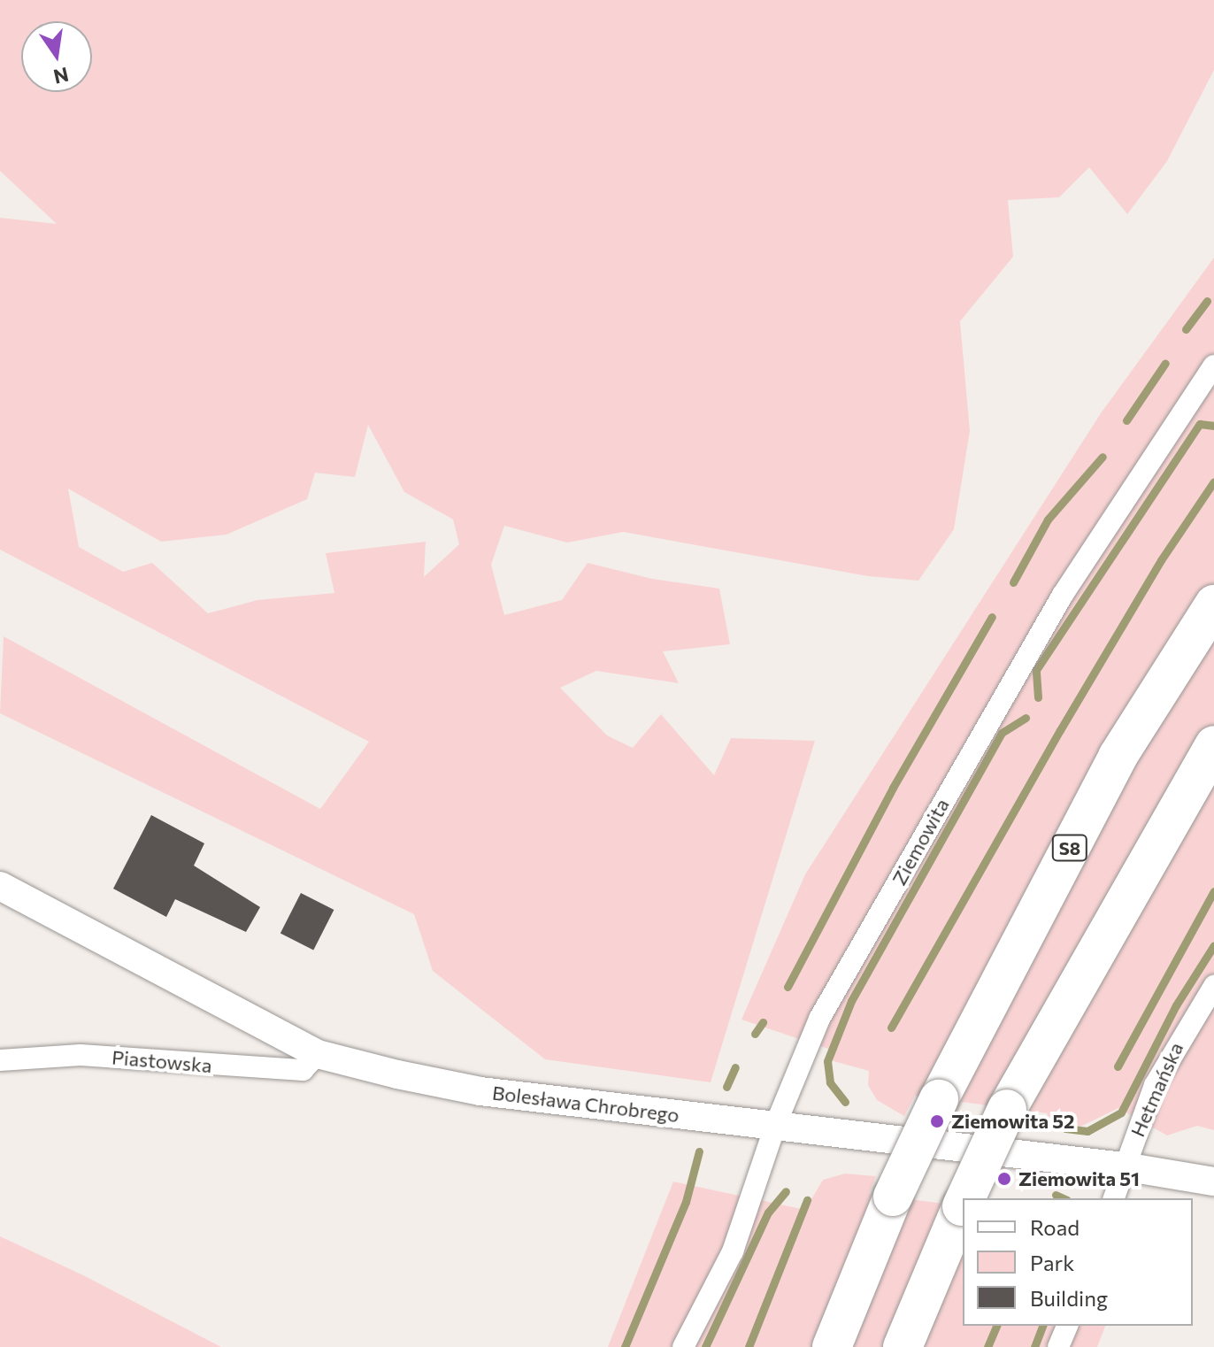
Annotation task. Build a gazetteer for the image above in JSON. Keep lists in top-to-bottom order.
{
  "streets": {
    "highway": ["S8"],
    "street": [
      "Ziemowita",
      "Piastowska",
      "Hetmańska",
      "Bolesława Chrobrego"
    ]
  },
  "crossings": [
    ["Ziemowita", "Bolesława Chrobrego"],
    ["Piastowska", "Bolesława Chrobrego"],
    ["Hetmańska", "Bolesława Chrobrego"]
  ],
  "places": ["Ziemowita 52", "Ziemowita 51"],
  "legend": ["Road", "Park", "Building"],
  "north": "bottom"
}
